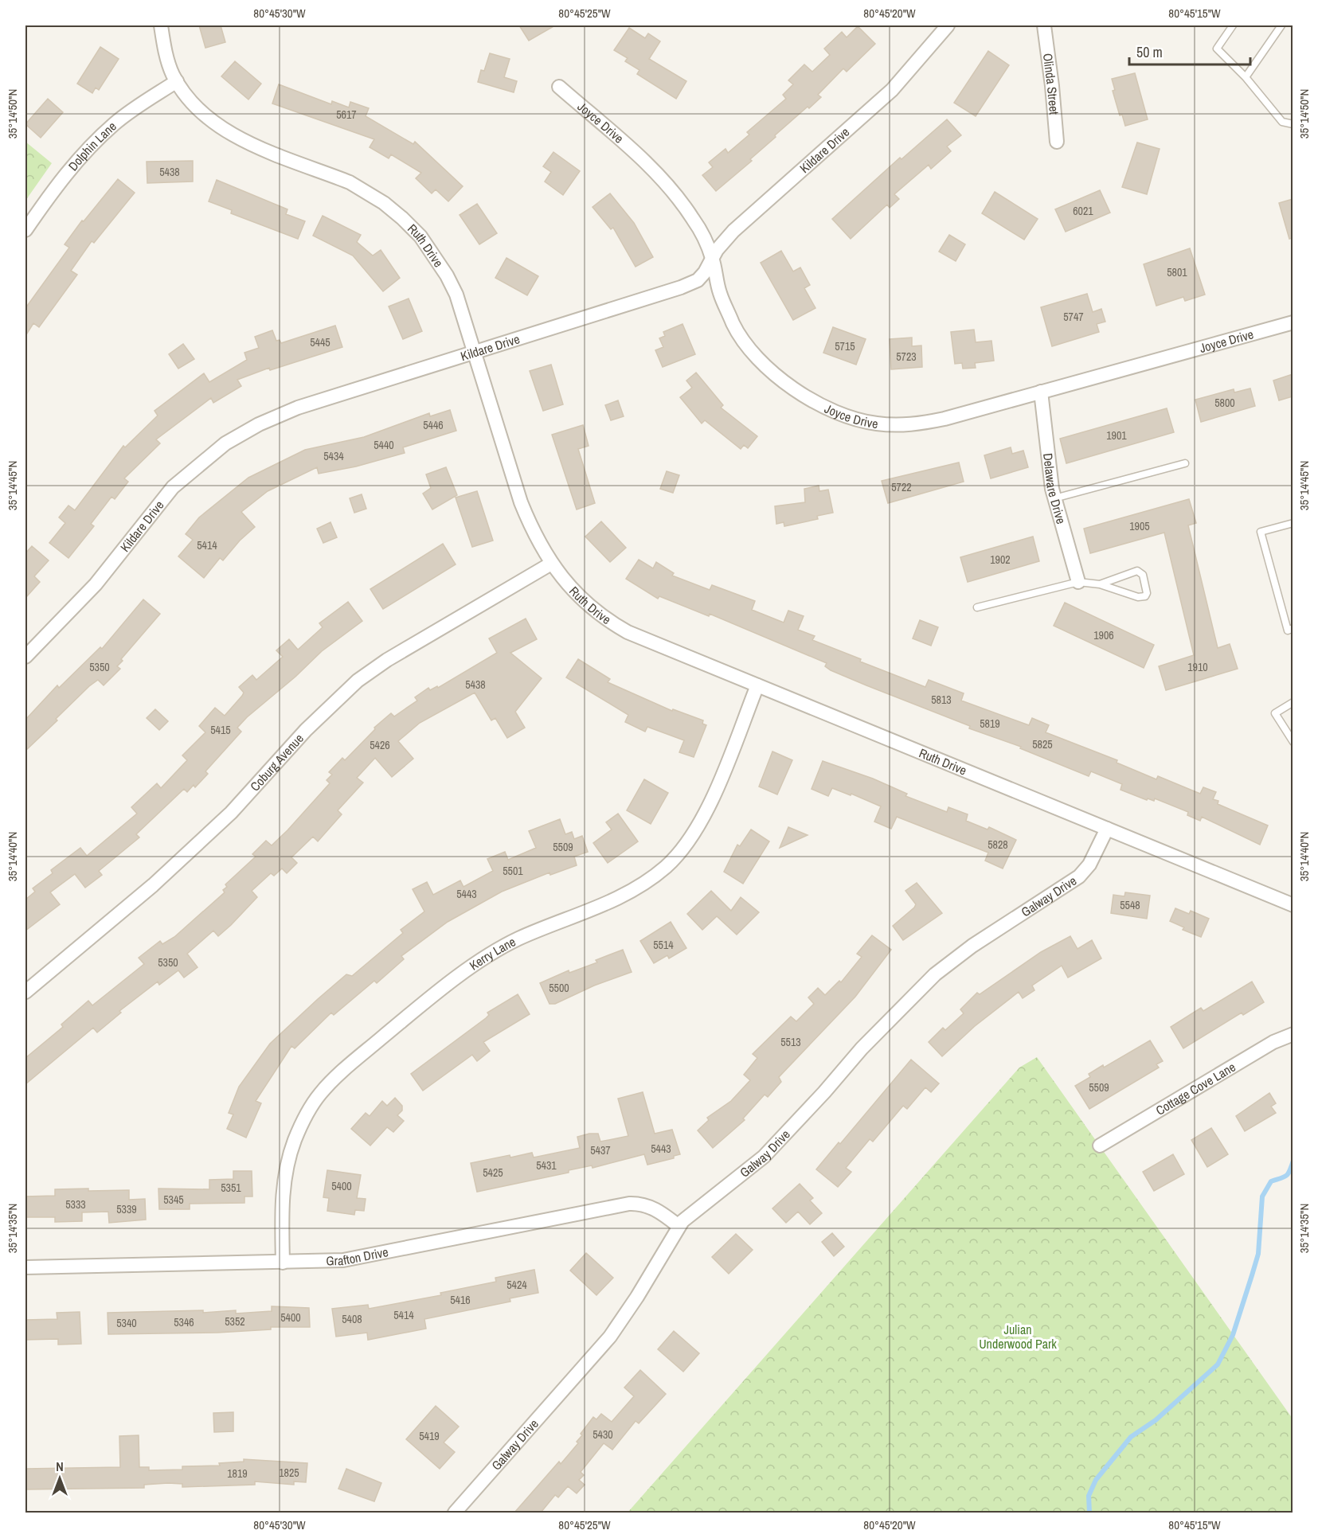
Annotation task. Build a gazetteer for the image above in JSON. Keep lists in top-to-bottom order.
{
  "streets": {
    "street": [
      "Olinda Street",
      "Joyce Drive",
      "Dolphin Lane",
      "Kildare Drive",
      "Ruth Drive",
      "Delaware Drive",
      "Coburg Avenue",
      "Galway Drive",
      "Kerry Lane",
      "Cottage Cove Lane",
      "Grafton Drive"
    ]
  },
  "crossings": [
    ["Joyce Drive", "Kildare Drive"],
    ["Joyce Drive", "Delaware Drive"],
    ["Dolphin Lane", "Ruth Drive"],
    ["Kildare Drive", "Ruth Drive"],
    ["Ruth Drive", "Coburg Avenue"],
    ["Ruth Drive", "Galway Drive"],
    ["Ruth Drive", "Kerry Lane"],
    ["Galway Drive", "Grafton Drive"],
    ["Kerry Lane", "Grafton Drive"]
  ],
  "parks": ["Julian Underwood Park"],
  "house_numbers": [
    "5617",
    "5438",
    "6021",
    "5801",
    "5747",
    "5445",
    "5715",
    "5723",
    "5800",
    "5446",
    "1901",
    "5440",
    "5434",
    "5722",
    "1905",
    "5414",
    "1902",
    "1906",
    "5350",
    "1910",
    "5438",
    "5813",
    "5819",
    "5415",
    "5825",
    "5426",
    "5828",
    "5509",
    "5501",
    "5443",
    "5548",
    "5514",
    "5350",
    "5500",
    "5513",
    "5509",
    "5443",
    "5437",
    "5431",
    "5425",
    "5400",
    "5351",
    "5345",
    "5333",
    "5339",
    "5424",
    "5416",
    "5414",
    "5400",
    "5408",
    "5352",
    "5346",
    "5340",
    "5430",
    "5419",
    "1825",
    "1819"
  ],
  "scale_bar": "50 m",
  "north": "top",
  "coordinates": [
    "80°45'30\"W",
    "80°45'25\"W",
    "80°45'20\"W",
    "80°45'15\"W",
    "35°14'50\"N",
    "35°14'45\"N",
    "35°14'40\"N",
    "35°14'35\"N"
  ]
}
